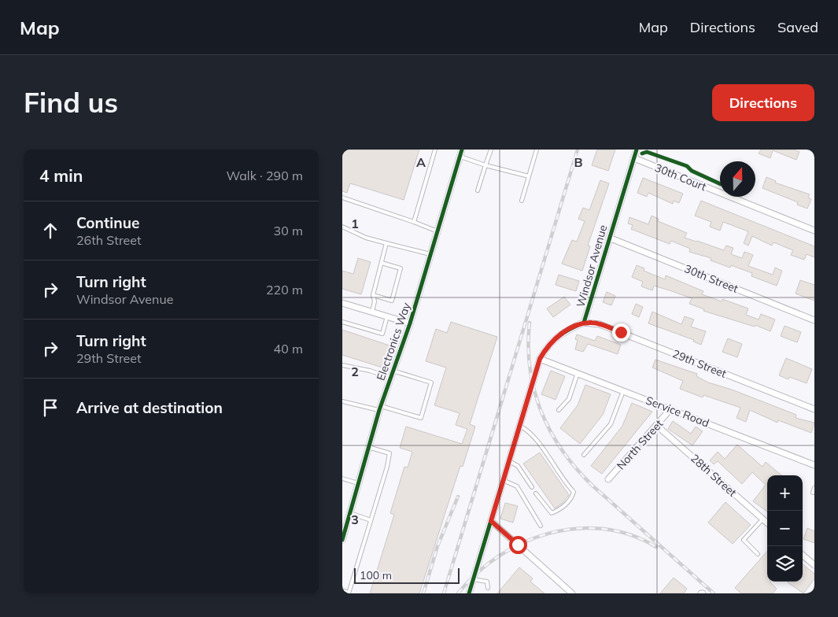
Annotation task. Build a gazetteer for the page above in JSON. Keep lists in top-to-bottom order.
{
  "streets": {
    "street": [
      "30th Court",
      "Windsor Avenue",
      "30th Street",
      "Electronics Way",
      "29th Street",
      "Service Road",
      "North Street",
      "28th Street"
    ]
  },
  "crossings": [
    ["30th Court", "Windsor Avenue"],
    ["Windsor Avenue", "30th Street"],
    ["Windsor Avenue", "29th Street"],
    ["Windsor Avenue", "Service Road"],
    ["Service Road", "North Street"],
    ["North Street", "28th Street"]
  ],
  "scale_bar": "100 m",
  "north": "top",
  "page": {
    "header": "Map",
    "nav": ["Map", "Directions", "Saved"],
    "buttons": "Directions",
    "title": "Find us",
    "heading": ["4 min", "Walk · 290 m"],
    "list": [
      ["Continue", "26th Street", "30 m"],
      ["Turn right", "Windsor Avenue", "220 m"],
      ["Turn right", "29th Street", "40 m"],
      "Arrive at destination"
    ],
    "map_buttons": ["+", "−"],
    "scale": "100 m"
  },
  "grid": {
    "columns": ["A", "B"],
    "rows": ["1", "2", "3"]
  }
}
